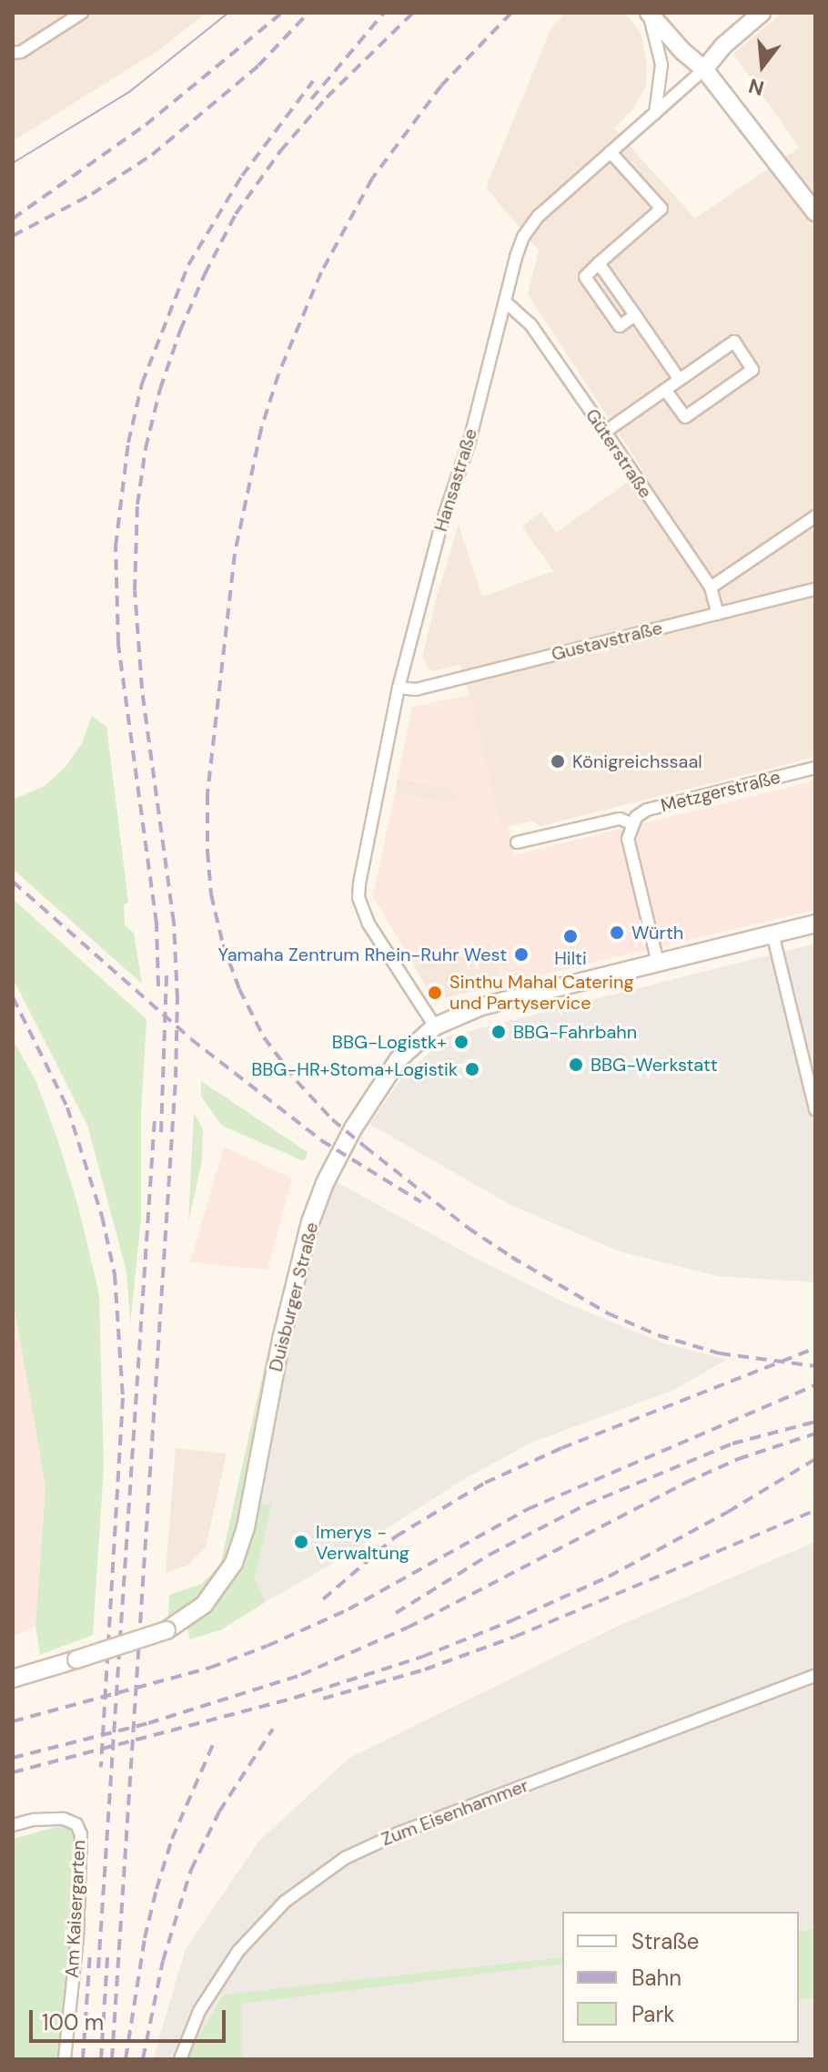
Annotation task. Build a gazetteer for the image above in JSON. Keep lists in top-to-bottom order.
{
  "streets": {
    "main road": ["Hansastraße", "Duisburger Straße"],
    "street": [
      "Güterstraße",
      "Gustavstraße",
      "Metzgerstraße",
      "Zum Eisenhammer",
      "Am Kaisergarten"
    ]
  },
  "crossings": [
    ["Güterstraße", "Hansastraße"],
    ["Güterstraße", "Gustavstraße"],
    ["Hansastraße", "Gustavstraße"],
    ["Hansastraße", "Duisburger Straße"]
  ],
  "places": [
    "Königreichssaal",
    "Würth",
    "Hilti",
    "Yamaha Zentrum Rhein-Ruhr West",
    "Sinthu Mahal Catering und Partyservice",
    "BBG-Fahrbahn",
    "BBG-Logistk+",
    "BBG-Werkstatt",
    "BBG-HR+Stoma+Logistik",
    "Imerys - Verwaltung"
  ],
  "legend": ["Straße", "Bahn", "Park"],
  "scale_bar": "100 m",
  "north": "bottom"
}
